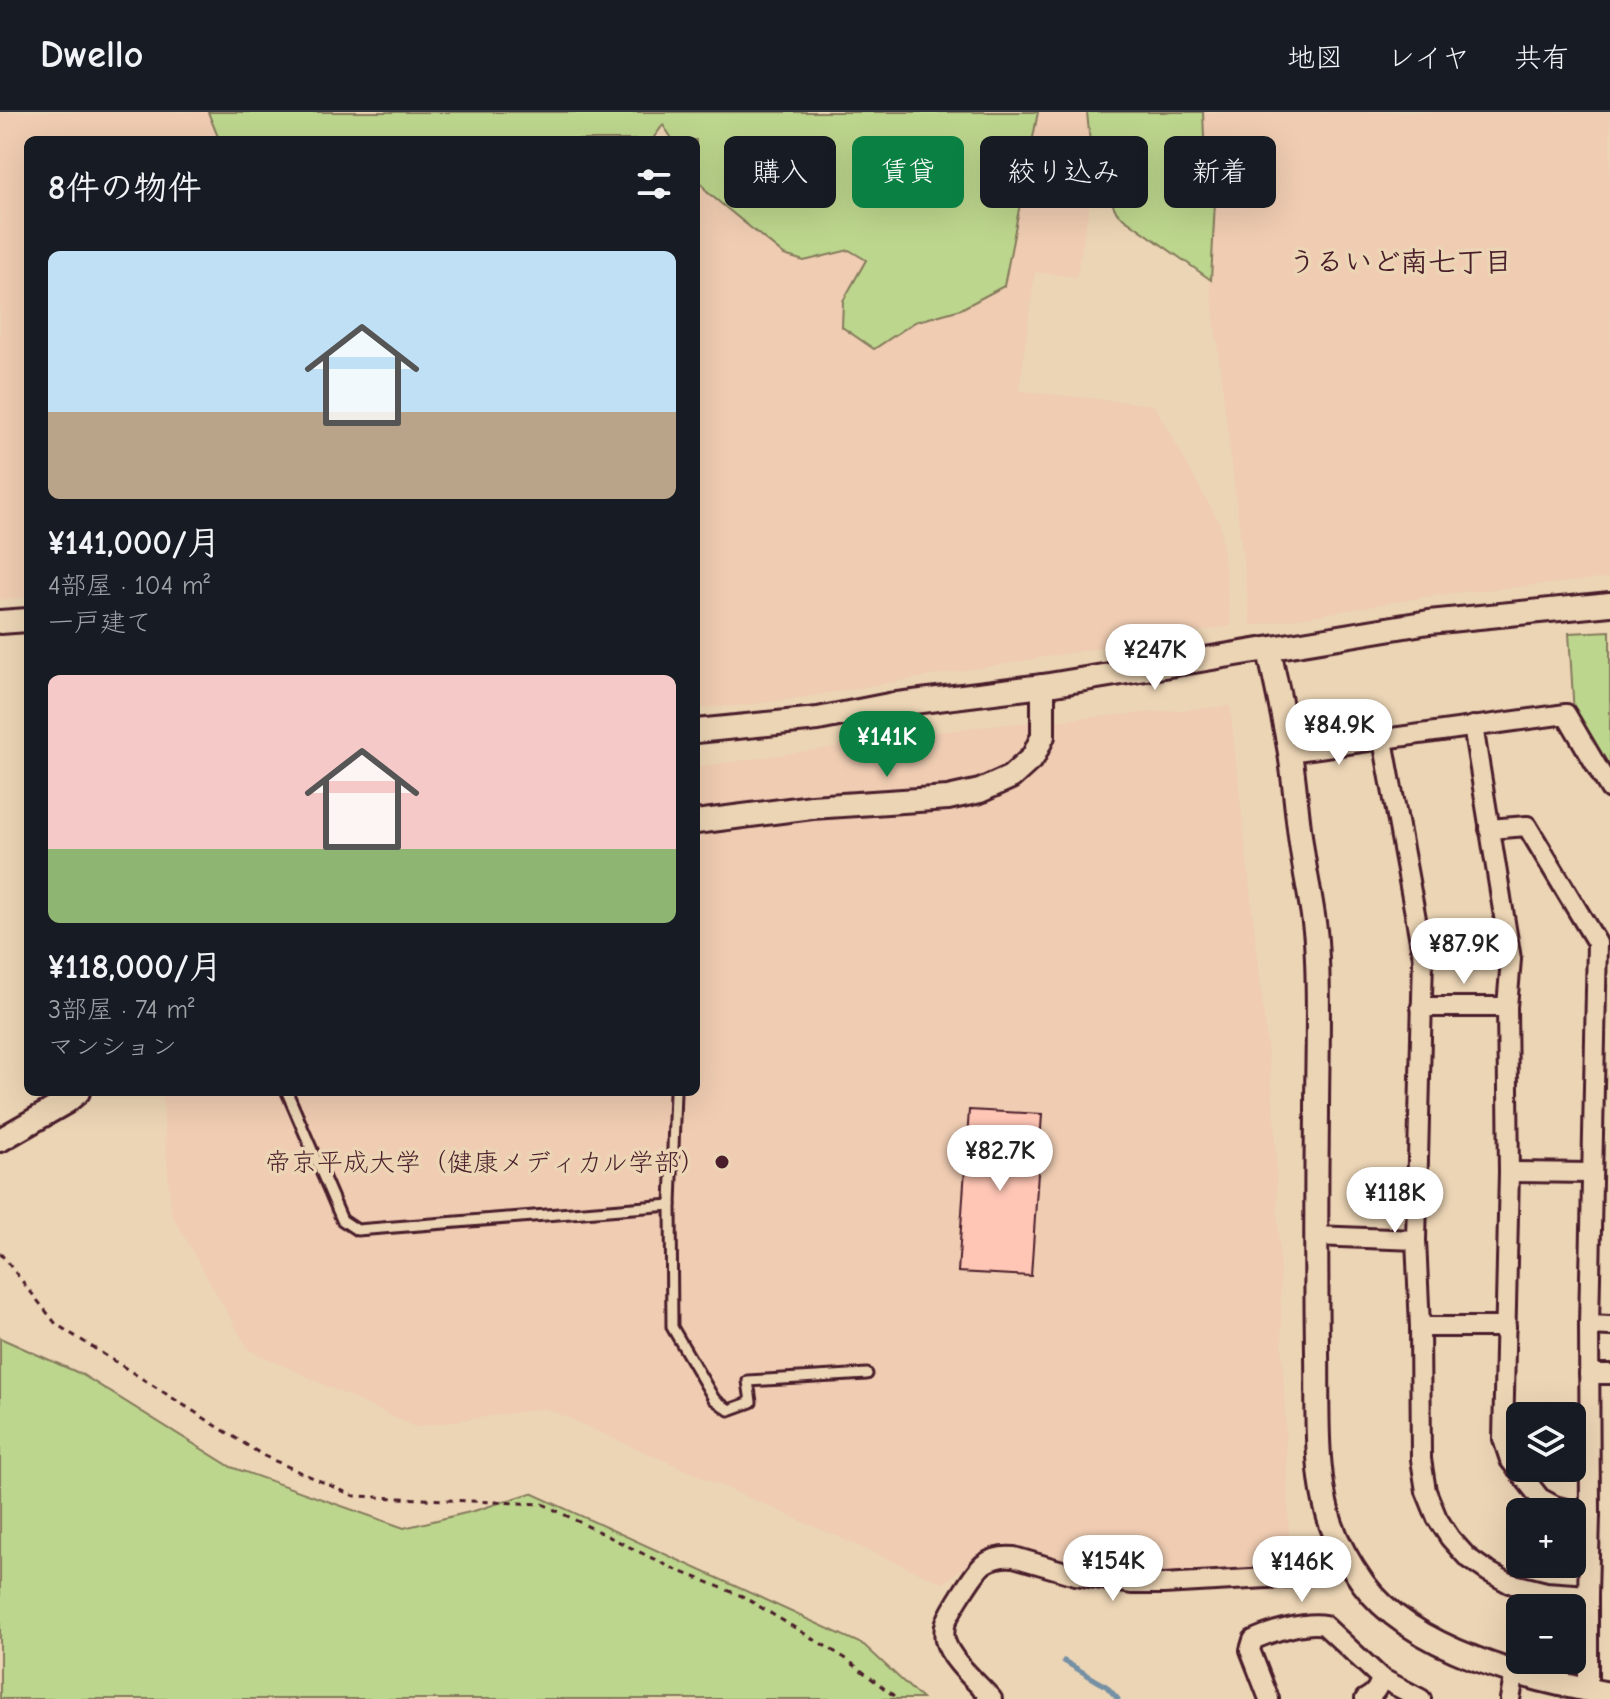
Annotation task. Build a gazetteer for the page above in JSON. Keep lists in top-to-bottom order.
{
  "districts": ["うるいど南七丁目"],
  "places": ["帝京平成大学（健康メディカル学部）"],
  "page": {
    "header": "Dwello",
    "nav": ["地図", "レイヤ", "共有"],
    "chip": [
      "購入",
      "賃貸",
      "絞り込み",
      "新着"
    ],
    "heading": "8件の物件",
    "list": [
      {
        "name": "¥141,000/月",
        "note": "4部屋 · 104 m² · 一戸建て"
      },
      {
        "name": "¥118,000/月",
        "note": "3部屋 · 74 m² · マンション"
      }
    ],
    "price": [
      "¥247K",
      "¥84.9K",
      "¥141K",
      "¥87.9K",
      "¥82.7K",
      "¥118K",
      "¥154K",
      "¥146K"
    ],
    "map_buttons": ["+", "−"]
  }
}
